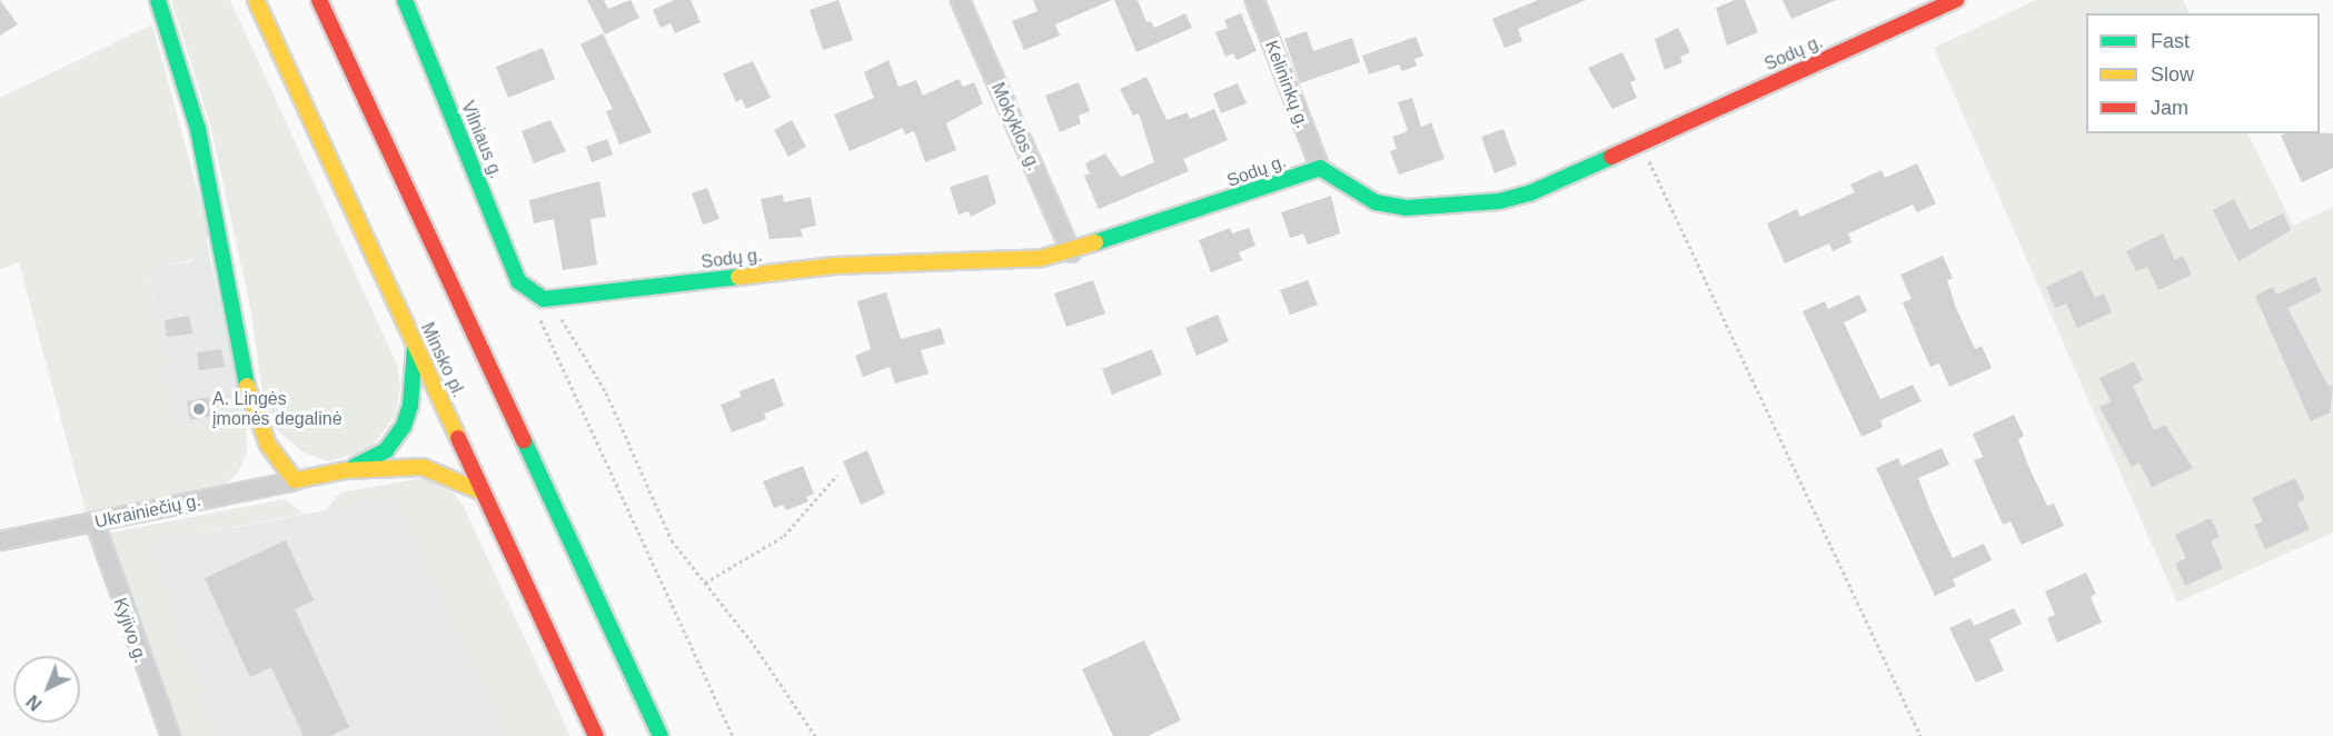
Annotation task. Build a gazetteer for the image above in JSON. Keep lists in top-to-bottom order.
{
  "streets": {
    "main road": ["Sodų g.", "Vilniaus g.", "Minsko pl."],
    "street": [
      "Kelininkų g.",
      "Mokyklos g.",
      "Ukrainiečių g.",
      "Kyjivo g."
    ]
  },
  "crossings": [
    ["Sodų g.", "Kelininkų g."],
    ["Sodų g.", "Mokyklos g."],
    ["Sodų g.", "Vilniaus g."],
    ["Ukrainiečių g.", "Kyjivo g."]
  ],
  "places": ["A. Lingės įmonės degalinė"],
  "legend": ["Fast", "Slow", "Jam"],
  "north": "bottom left"
}
